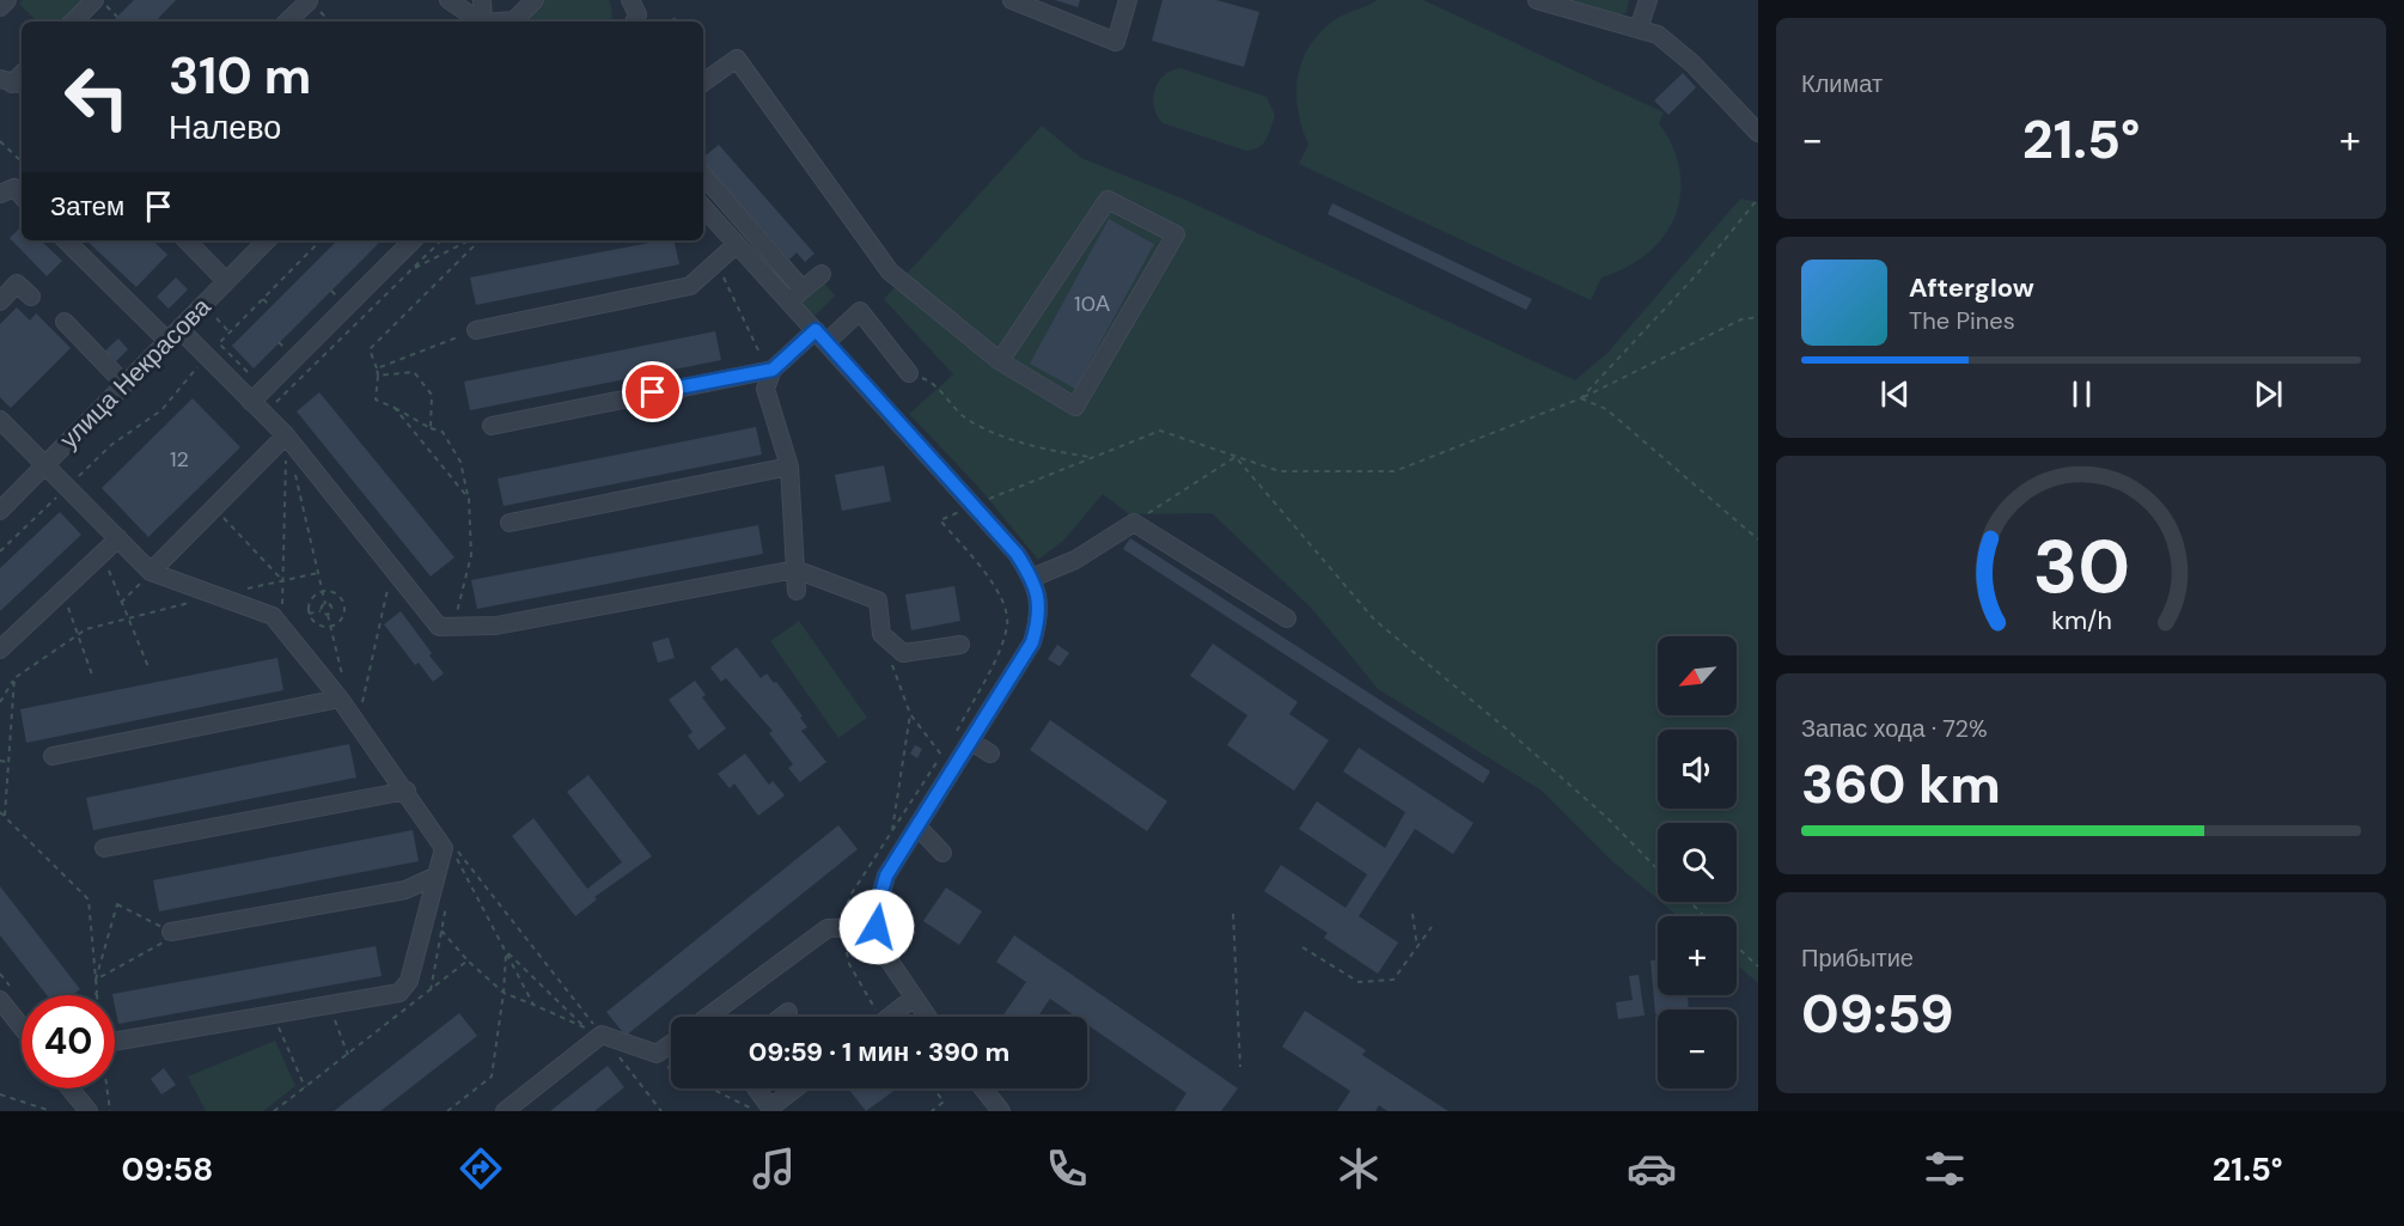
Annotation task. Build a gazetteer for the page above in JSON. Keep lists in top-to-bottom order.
{
  "streets": {
    "street": ["улица Некрасова"]
  },
  "house_numbers": ["10А", "12"],
  "north": "bottom left",
  "page": {
    "tile": [
      "Климат",
      ["Запас хода · 72%", "360 km"],
      ["Прибытие", "09:59"]
    ],
    "turn": ["310 m", "Налево"],
    "heat": ["−", "21.5°", "+"],
    "then": "Затем",
    "song": ["Afterglow", "The Pines"],
    "map_buttons": ["+", "−"],
    "limit": "40",
    "trip": "09:59 · 1 мин · 390 m",
    "tabs": ["09:58", "21.5°"],
    "gauge": ["30", "km/h"]
  }
}
